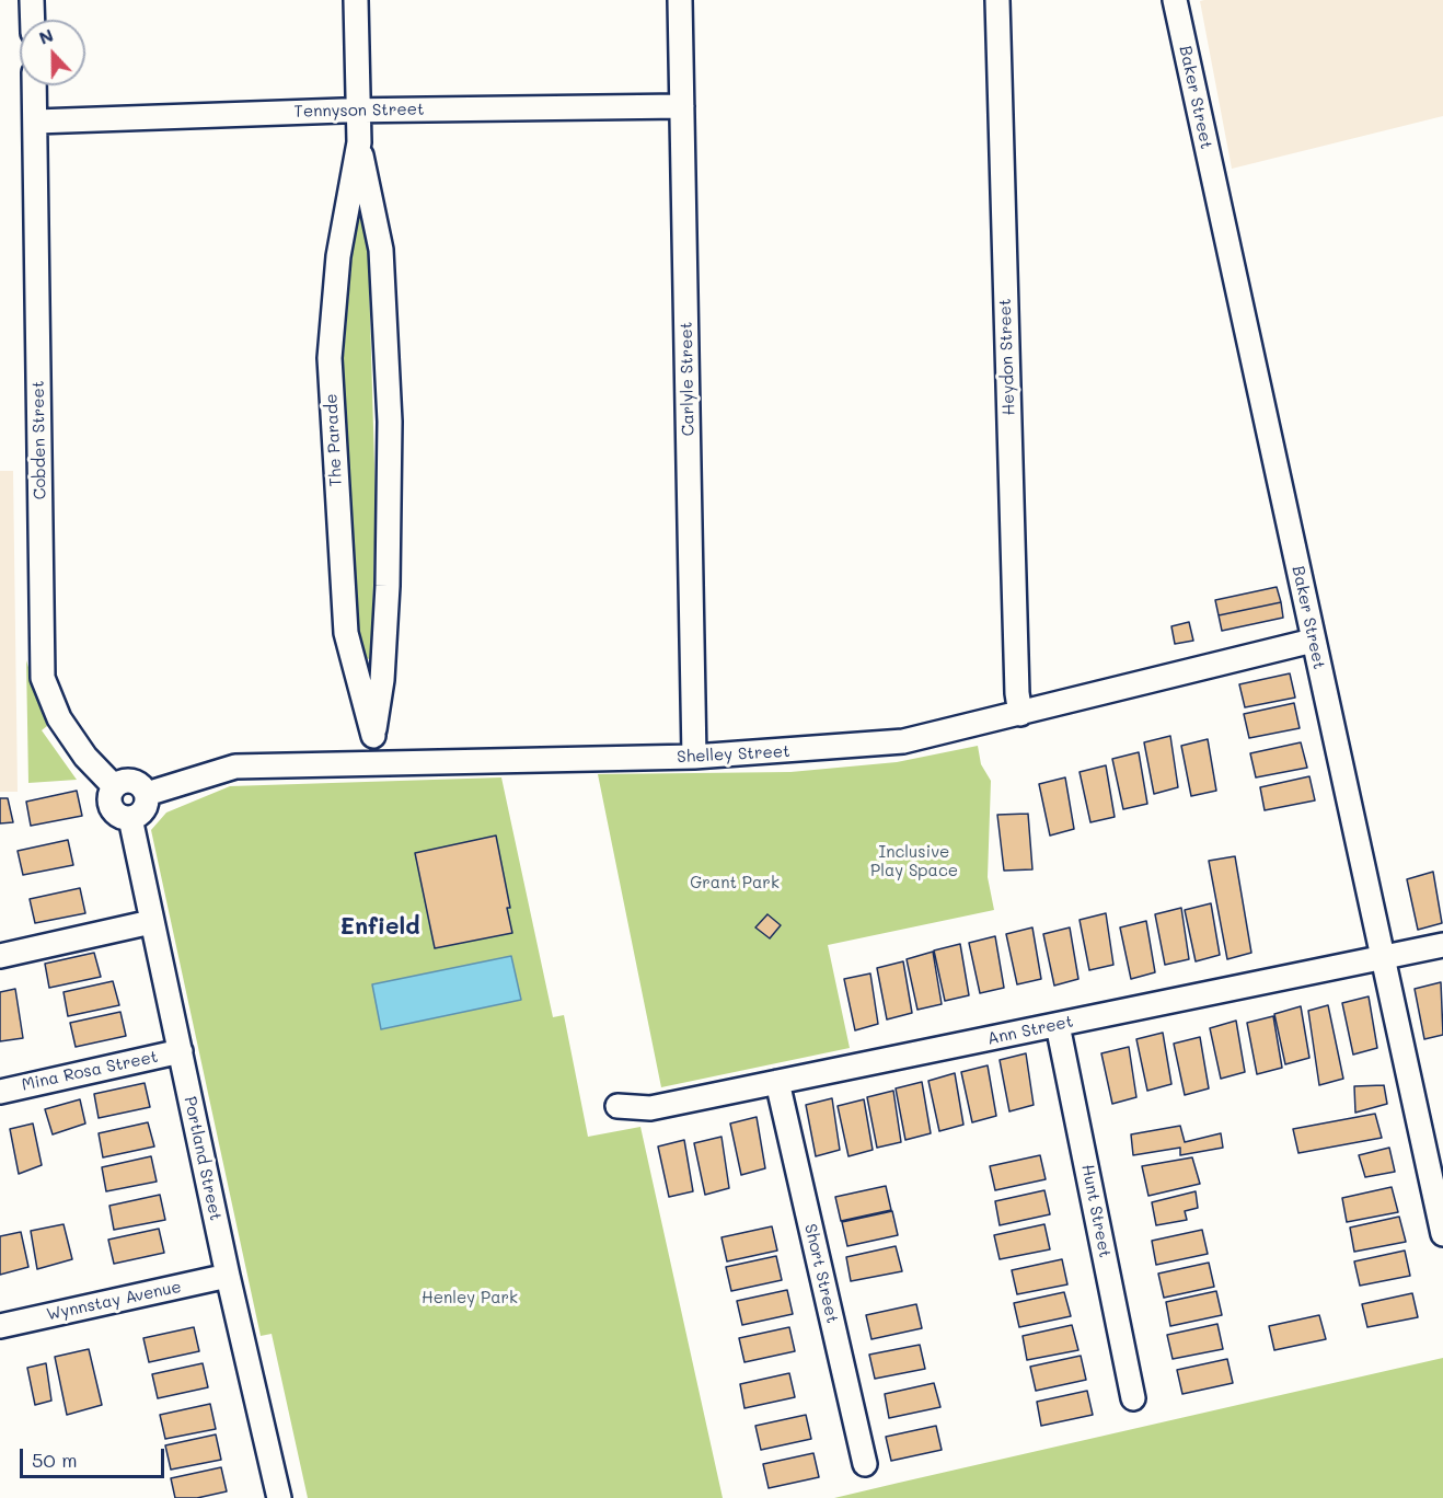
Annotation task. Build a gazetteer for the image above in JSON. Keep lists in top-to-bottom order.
{
  "streets": {
    "street": [
      "Baker Street",
      "Tennyson Street",
      "Heydon Street",
      "Carlyle Street",
      "Cobden Street",
      "The Parade",
      "Shelley Street",
      "Ann Street",
      "Mina Rosa Street",
      "Portland Street",
      "Hunt Street",
      "Short Street",
      "Wynnstay Avenue"
    ]
  },
  "crossings": [
    ["Baker Street", "Shelley Street"],
    ["Baker Street", "Ann Street"],
    ["Tennyson Street", "Carlyle Street"],
    ["Tennyson Street", "Cobden Street"],
    ["Tennyson Street", "The Parade"],
    ["Heydon Street", "Shelley Street"],
    ["Carlyle Street", "Shelley Street"],
    ["Cobden Street", "Shelley Street"],
    ["Cobden Street", "Portland Street"],
    ["The Parade", "Shelley Street"],
    ["Shelley Street", "Portland Street"],
    ["Ann Street", "Hunt Street"],
    ["Ann Street", "Short Street"],
    ["Mina Rosa Street", "Portland Street"],
    ["Portland Street", "Wynnstay Avenue"]
  ],
  "districts": ["Enfield"],
  "parks": ["Inclusive Play Space", "Grant Park", "Henley Park"],
  "scale_bar": "50 m",
  "north": "top"
}
